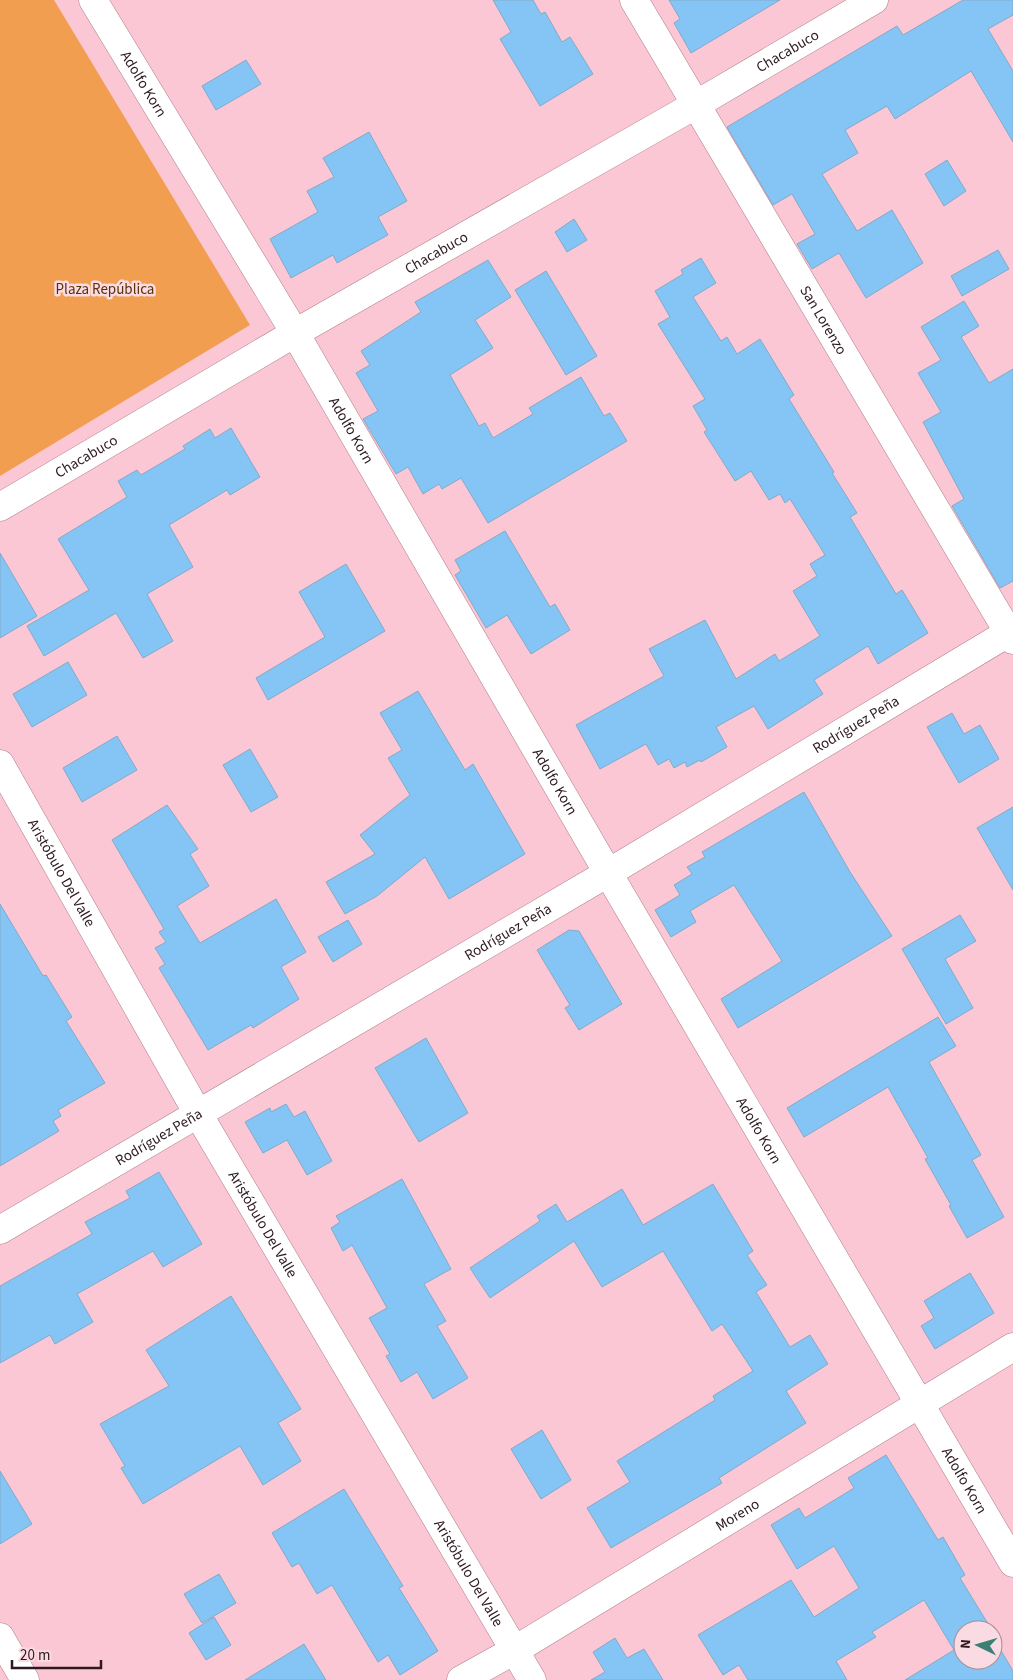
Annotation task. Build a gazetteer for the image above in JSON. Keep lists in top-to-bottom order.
{
  "streets": {
    "street": [
      "Chacabuco",
      "Adolfo Korn",
      "San Lorenzo",
      "Rodríguez Peña",
      "Aristóbulo Del Valle",
      "Moreno"
    ]
  },
  "crossings": [
    ["Chacabuco", "Adolfo Korn"],
    ["Chacabuco", "San Lorenzo"],
    ["Adolfo Korn", "Rodríguez Peña"],
    ["Adolfo Korn", "Moreno"],
    ["San Lorenzo", "Rodríguez Peña"],
    ["Rodríguez Peña", "Aristóbulo Del Valle"],
    ["Aristóbulo Del Valle", "Moreno"]
  ],
  "parks": ["Plaza República"],
  "scale_bar": "20 m",
  "north": "left"
}
